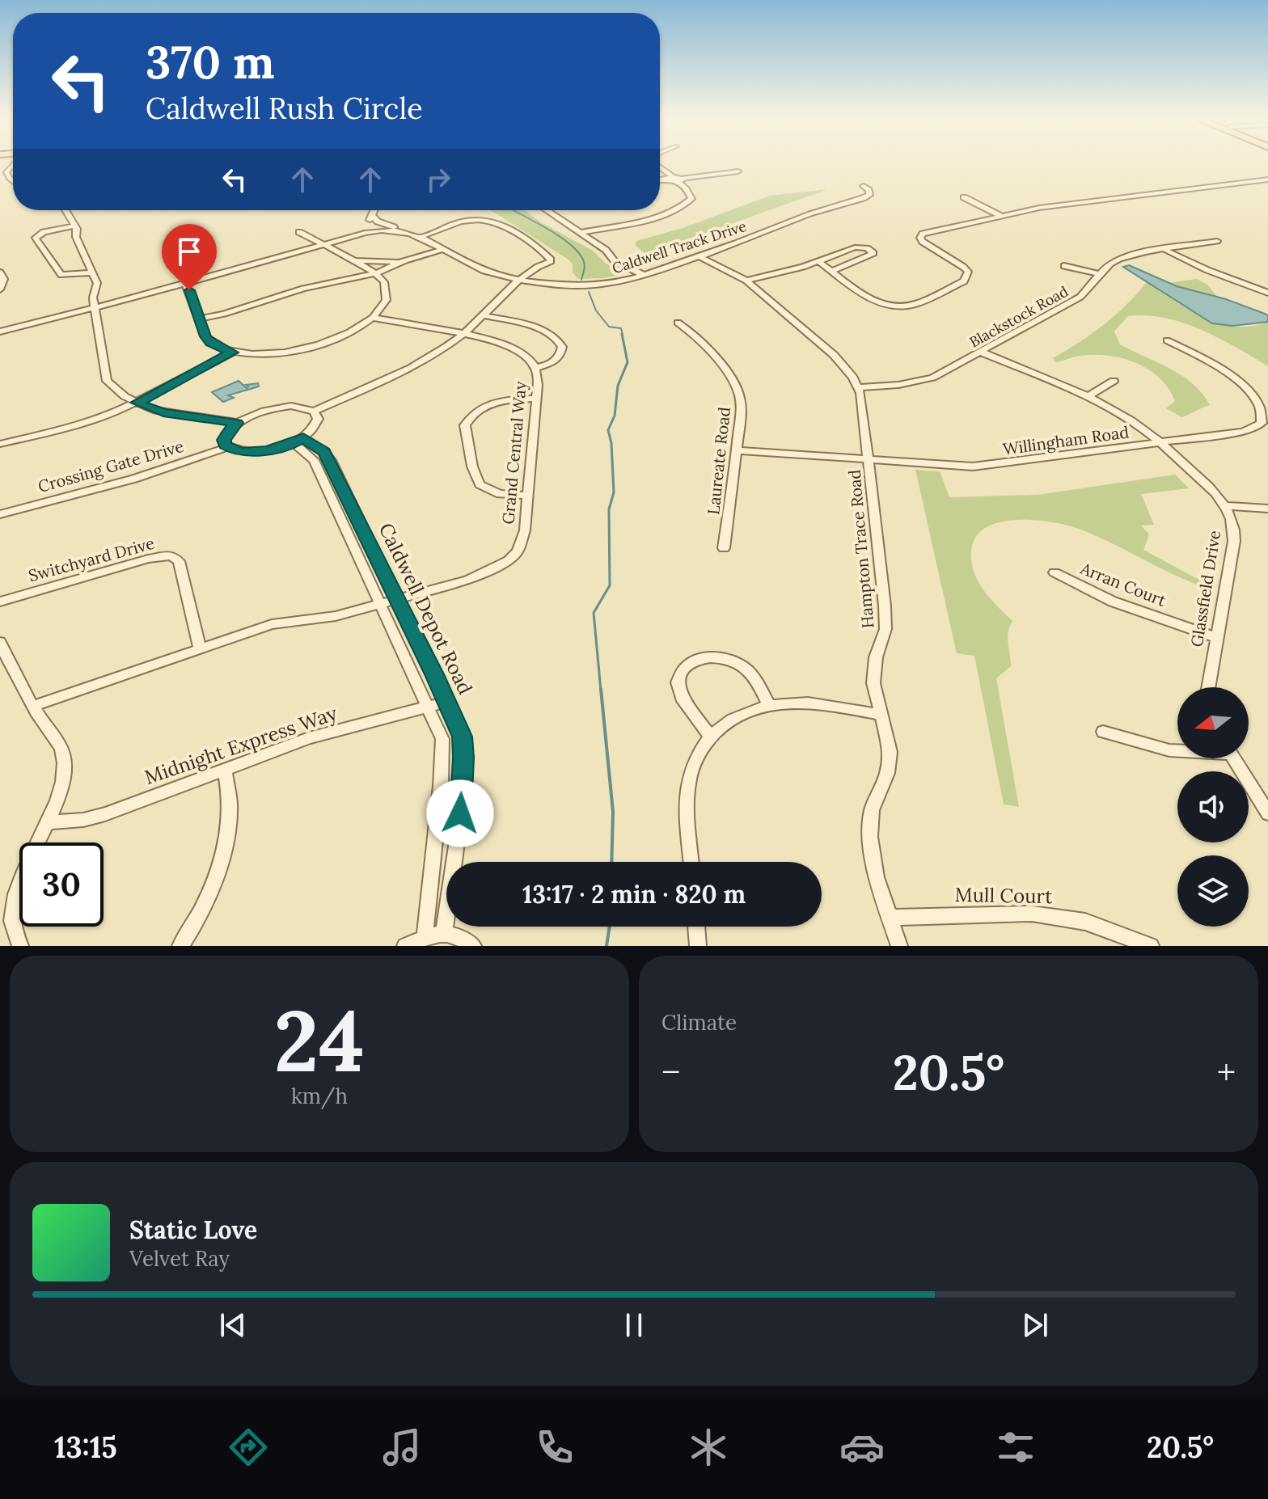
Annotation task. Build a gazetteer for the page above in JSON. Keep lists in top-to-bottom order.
{
  "streets": {
    "street": [
      "Caldwell Track Drive",
      "Blackstock Road",
      "Willingham Road",
      "Grand Central Way",
      "Laureate Road",
      "Crossing Gate Drive",
      "Hampton Trace Road",
      "Switchyard Drive",
      "Arran Court",
      "Glassfield Drive",
      "Caldwell Depot Road",
      "Midnight Express Way",
      "Mull Court"
    ]
  },
  "crossings": [
    ["Caldwell Track Drive", "Hampton Trace Road"],
    ["Blackstock Road", "Hampton Trace Road"],
    ["Willingham Road", "Laureate Road"],
    ["Willingham Road", "Hampton Trace Road"],
    ["Grand Central Way", "Switchyard Drive"],
    ["Grand Central Way", "Caldwell Depot Road"],
    ["Hampton Trace Road", "Mull Court"],
    ["Arran Court", "Glassfield Drive"],
    ["Caldwell Depot Road", "Midnight Express Way"]
  ],
  "north": "left",
  "page": {
    "turn": ["370 m", "Caldwell Rush Circle"],
    "limit": "30",
    "trip": "13:17 · 2 min · 820 m",
    "tile": [
      ["24", "km/h"],
      "Climate"
    ],
    "heat": ["−", "20.5°", "+"],
    "song": ["Static Love", "Velvet Ray"],
    "tabs": ["13:15", "20.5°"]
  }
}
